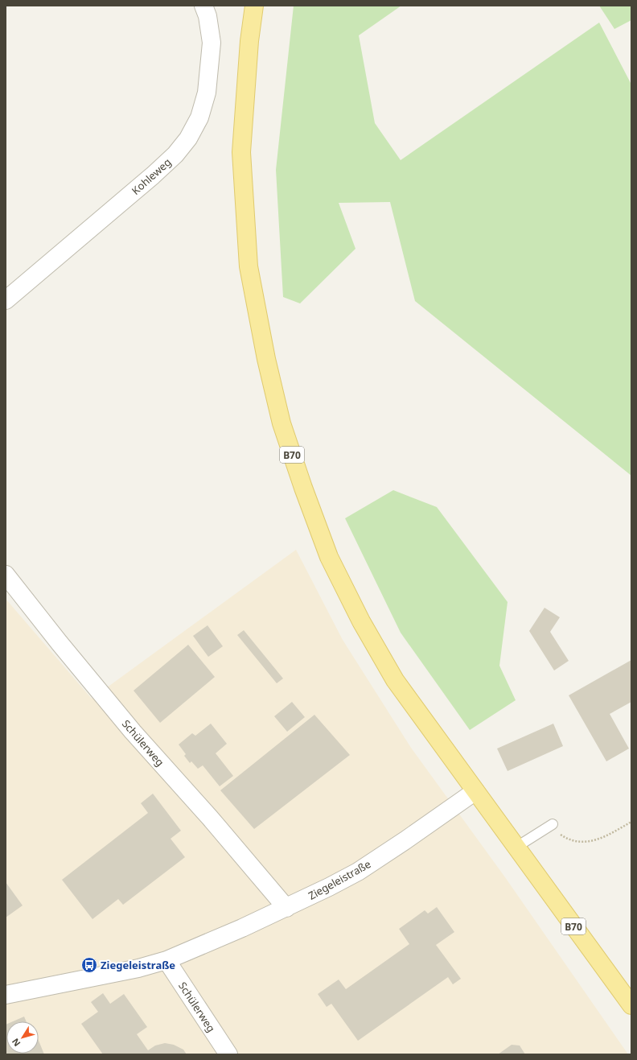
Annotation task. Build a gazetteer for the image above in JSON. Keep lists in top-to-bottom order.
{
  "streets": {
    "main road": ["B70"],
    "street": ["Kohleweg", "Schülerweg", "Ziegeleistraße"]
  },
  "crossings": [
    ["B70", "Ziegeleistraße"],
    ["Schülerweg", "Ziegeleistraße"]
  ],
  "places": {
    "bus stop": ["Ziegeleistraße"]
  },
  "north": "bottom left"
}
